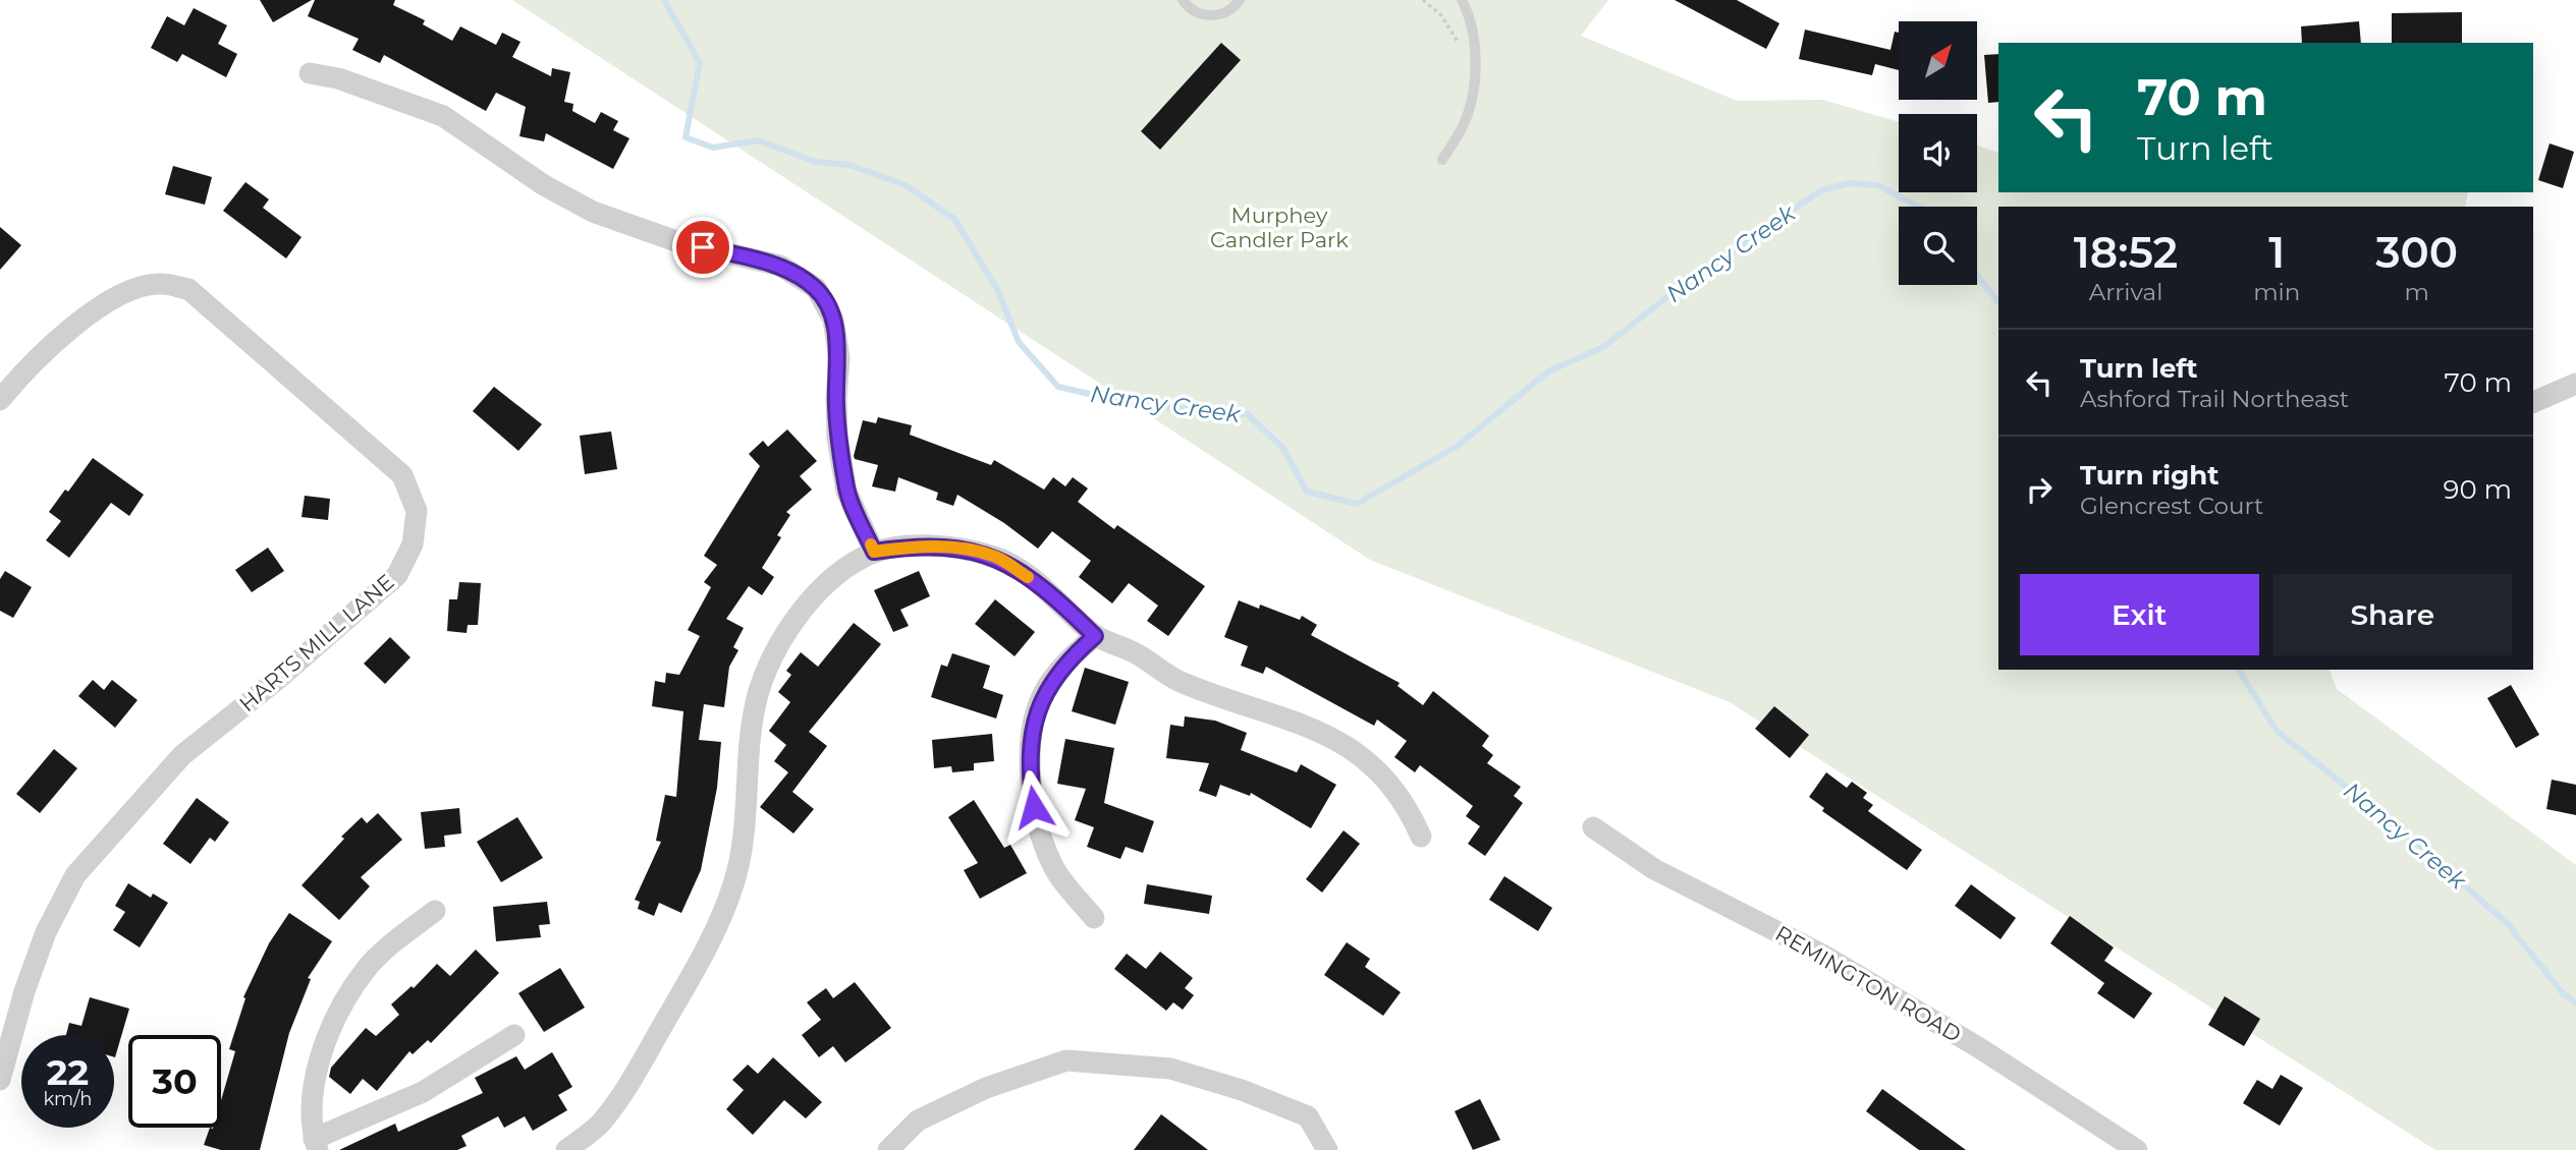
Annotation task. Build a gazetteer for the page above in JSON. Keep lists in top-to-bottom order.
{
  "streets": {
    "street": ["HARTS MILL LANE", "REMINGTON ROAD"]
  },
  "water": ["Nancy Creek"],
  "parks": ["Murphey Candler Park"],
  "north": "top right",
  "page": {
    "turn": ["70 m", "Turn left"],
    "eta": [
      "18:52",
      "Arrival",
      "1",
      "min",
      "300",
      "m"
    ],
    "list": [
      {
        "name": "Turn left",
        "note": "Ashford Trail Northeast",
        "value": "70 m"
      },
      {
        "name": "Turn right",
        "note": "Glencrest Court",
        "value": "90 m"
      }
    ],
    "buttons": ["Exit", "Share"],
    "speed": "22 km/h",
    "limit": "30"
  }
}
